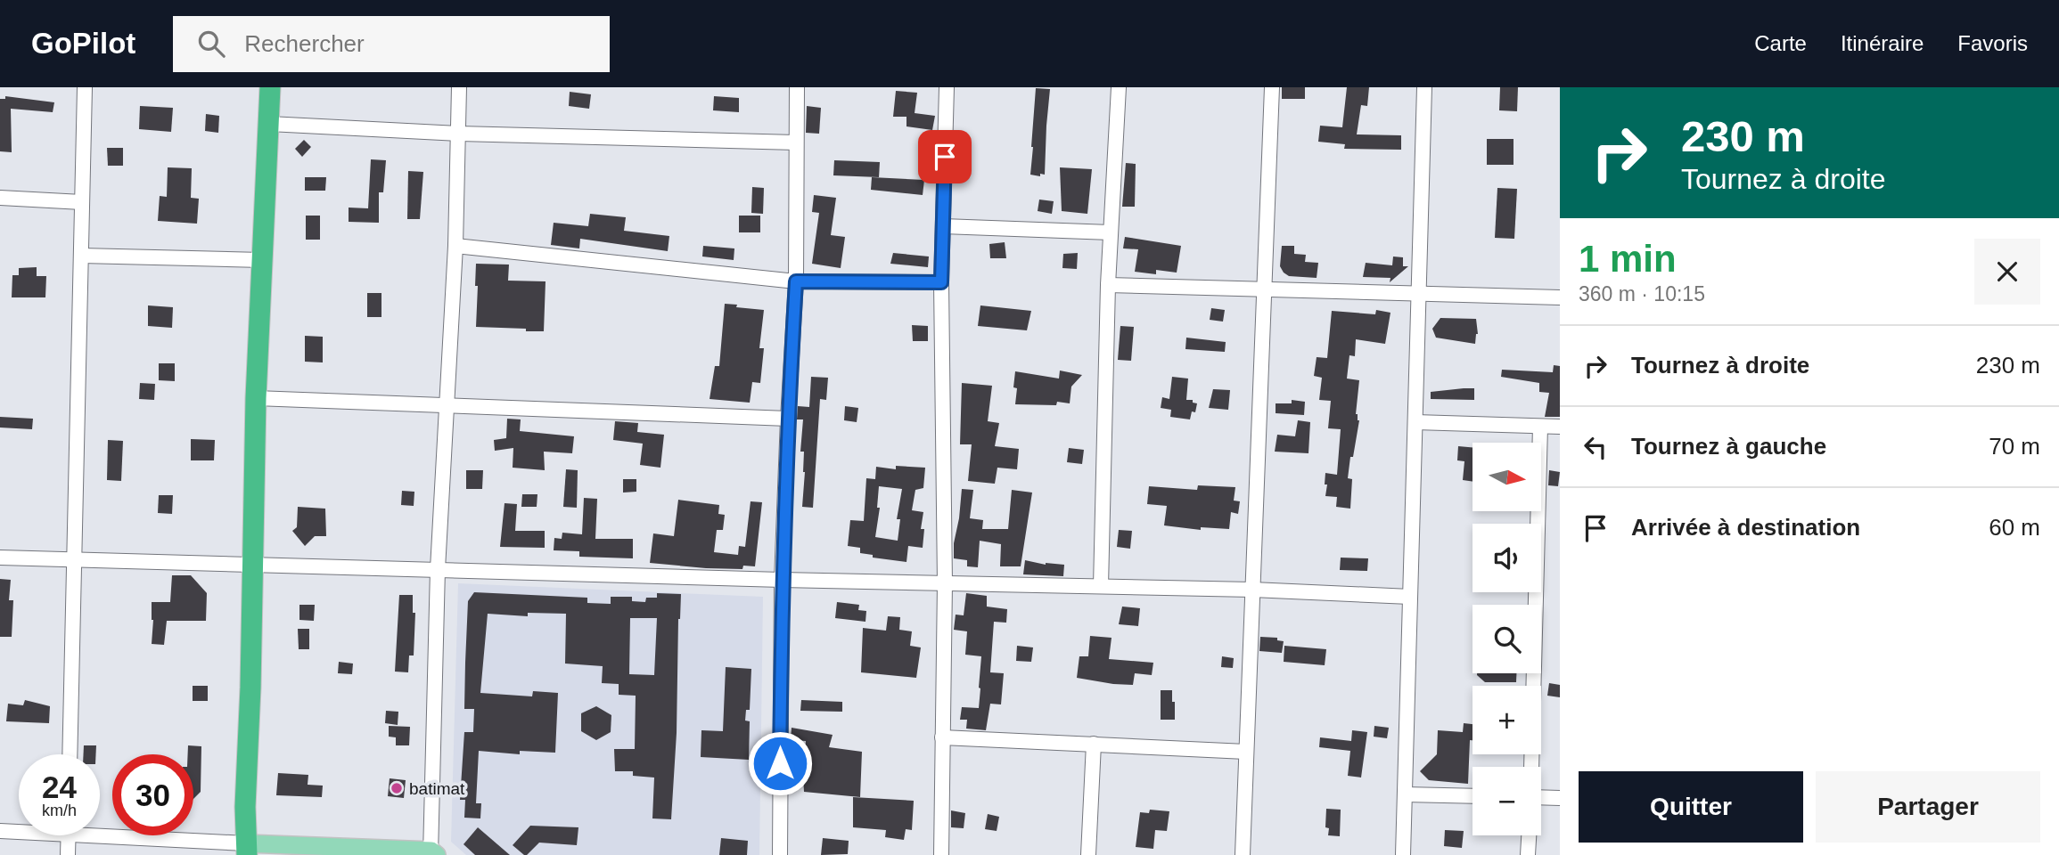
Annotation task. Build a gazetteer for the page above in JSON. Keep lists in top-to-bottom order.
{
  "places": ["batimat"],
  "north": "right",
  "page": {
    "header": "GoPilot",
    "search": "Rechercher",
    "nav": ["Carte", "Itinéraire", "Favoris"],
    "turn": ["230 m", "Tournez à droite"],
    "heading": ["1 min", "360 m · 10:15"],
    "list": [
      {
        "name": "Tournez à droite",
        "value": "230 m"
      },
      {
        "name": "Tournez à gauche",
        "value": "70 m"
      },
      {
        "name": "Arrivée à destination",
        "value": "60 m"
      }
    ],
    "map_buttons": ["+", "−"],
    "speed": "24 km/h",
    "limit": "30",
    "buttons": ["Quitter", "Partager"]
  }
}
